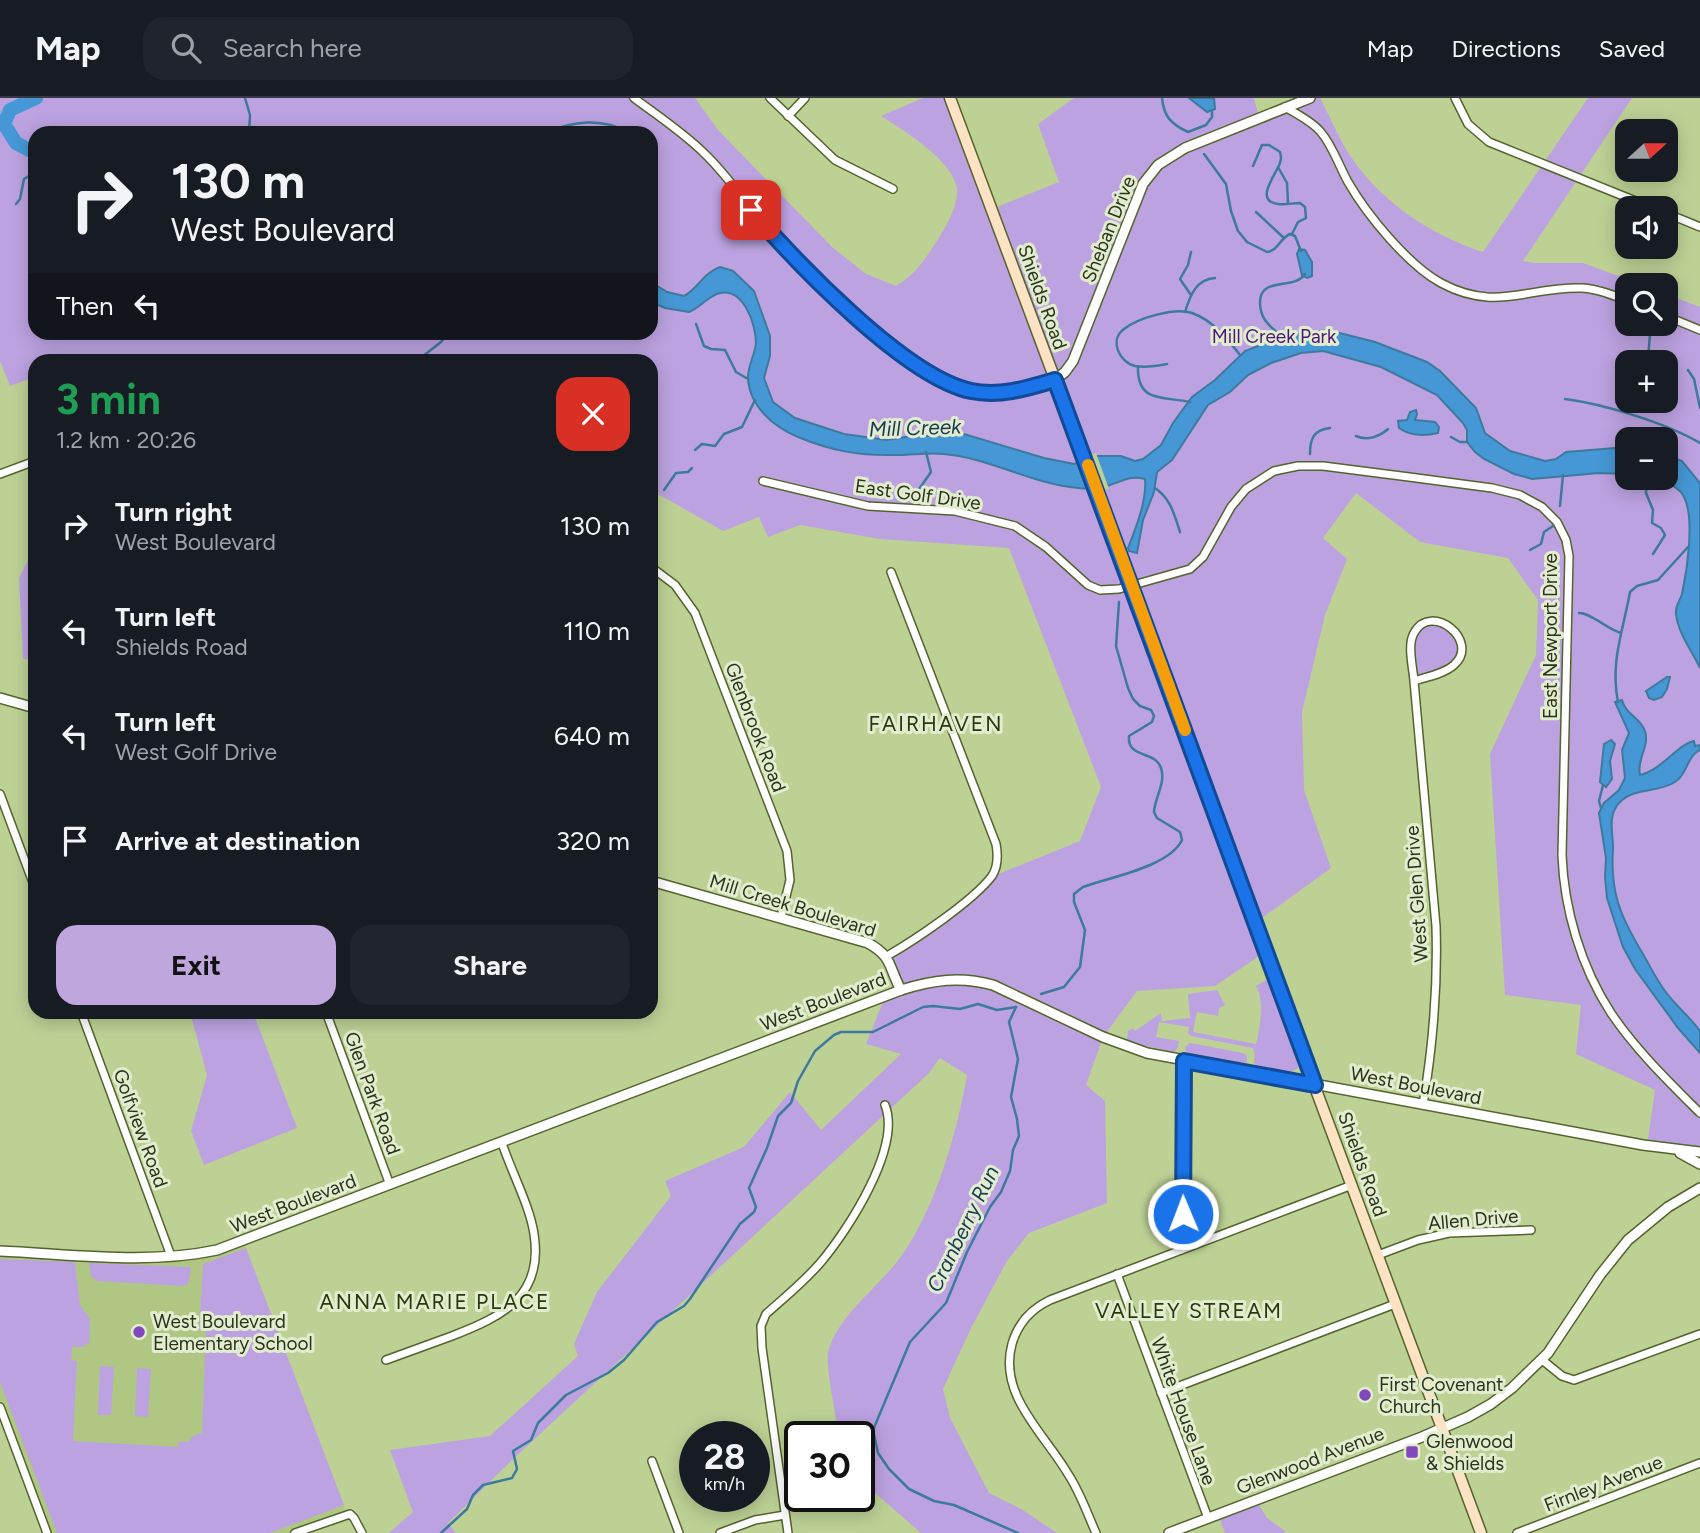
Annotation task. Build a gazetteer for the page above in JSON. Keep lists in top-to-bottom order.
{
  "streets": {
    "main road": ["Shields Road"],
    "street": [
      "Sheban Drive",
      "East Golf Drive",
      "East Newport Drive",
      "Glenbrook Road",
      "West Glen Drive",
      "Mill Creek Boulevard",
      "West Boulevard",
      "Glen Park Road",
      "Golfview Road",
      "Allen Drive",
      "White House Lane",
      "Glenwood Avenue",
      "Firnley Avenue"
    ]
  },
  "crossings": [
    ["Sheban Drive", "Shields Road"],
    ["Shields Road", "East Golf Drive"],
    ["Shields Road", "East Newport Drive"],
    ["Shields Road", "West Boulevard"],
    ["Shields Road", "Allen Drive"],
    ["Shields Road", "Glenwood Avenue"],
    ["East Golf Drive", "East Newport Drive"],
    ["Glenbrook Road", "Mill Creek Boulevard"],
    ["West Glen Drive", "West Boulevard"],
    ["Mill Creek Boulevard", "West Boulevard"],
    ["West Boulevard", "Glen Park Road"],
    ["West Boulevard", "Golfview Road"],
    ["White House Lane", "Glenwood Avenue"]
  ],
  "districts": ["FAIRHAVEN", "ANNA MARIE PLACE", "VALLEY STREAM"],
  "water": ["Mill Creek", "Cranberry Run"],
  "parks": ["Mill Creek Park"],
  "places": {
    "other": ["West Boulevard Elementary School", "First Covenant Church"],
    "transit": ["Glenwood & Shields"]
  },
  "north": "right",
  "page": {
    "header": "Map",
    "search": "Search here",
    "nav": ["Map", "Directions", "Saved"],
    "map_buttons": ["+", "−"],
    "turn": ["130 m", "West Boulevard"],
    "then": "Then",
    "heading": ["3 min", "1.2 km · 20:26"],
    "list": [
      {
        "name": "Turn right",
        "note": "West Boulevard",
        "value": "130 m"
      },
      {
        "name": "Turn left",
        "note": "Shields Road",
        "value": "110 m"
      },
      {
        "name": "Turn left",
        "note": "West Golf Drive",
        "value": "640 m"
      },
      {
        "name": "Arrive at destination",
        "value": "320 m"
      }
    ],
    "buttons": ["Exit", "Share"],
    "speed": "28 km/h",
    "limit": "30"
  }
}
